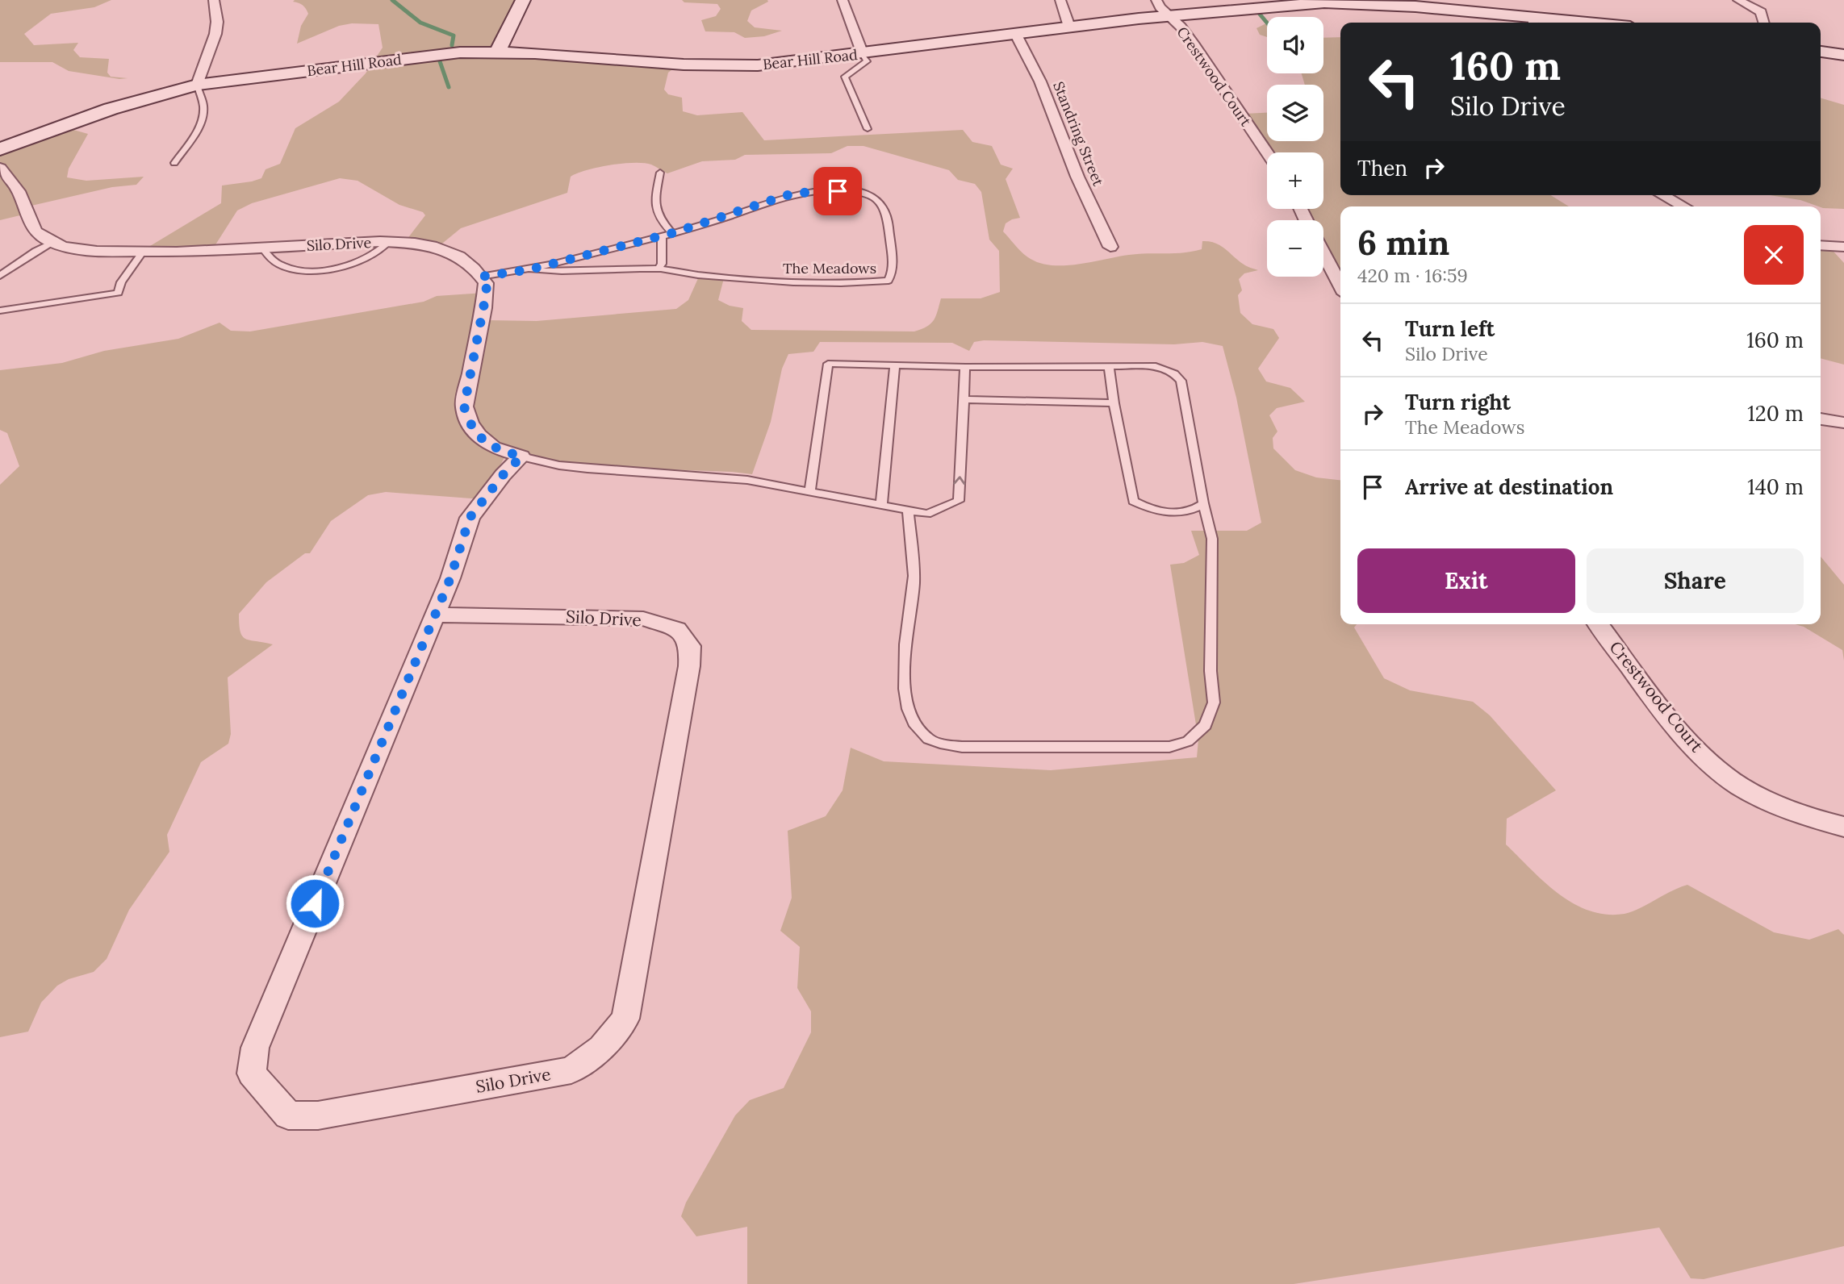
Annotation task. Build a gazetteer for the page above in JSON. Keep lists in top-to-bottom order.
{
  "streets": {
    "street": [
      "Bear Hill Road",
      "Crestwood Court",
      "Standring Street",
      "Silo Drive"
    ],
    "lane": ["The Meadows"]
  },
  "crossings": [
    ["Bear Hill Road", "Crestwood Court"],
    ["Bear Hill Road", "Standring Street"],
    ["Silo Drive", "The Meadows"]
  ],
  "page": {
    "map_buttons": ["+", "−"],
    "turn": ["160 m", "Silo Drive"],
    "then": "Then",
    "heading": ["6 min", "420 m · 16:59"],
    "list": [
      {
        "name": "Turn left",
        "note": "Silo Drive",
        "value": "160 m"
      },
      {
        "name": "Turn right",
        "note": "The Meadows",
        "value": "120 m"
      },
      {
        "name": "Arrive at destination",
        "value": "140 m"
      }
    ],
    "buttons": ["Exit", "Share"]
  }
}
